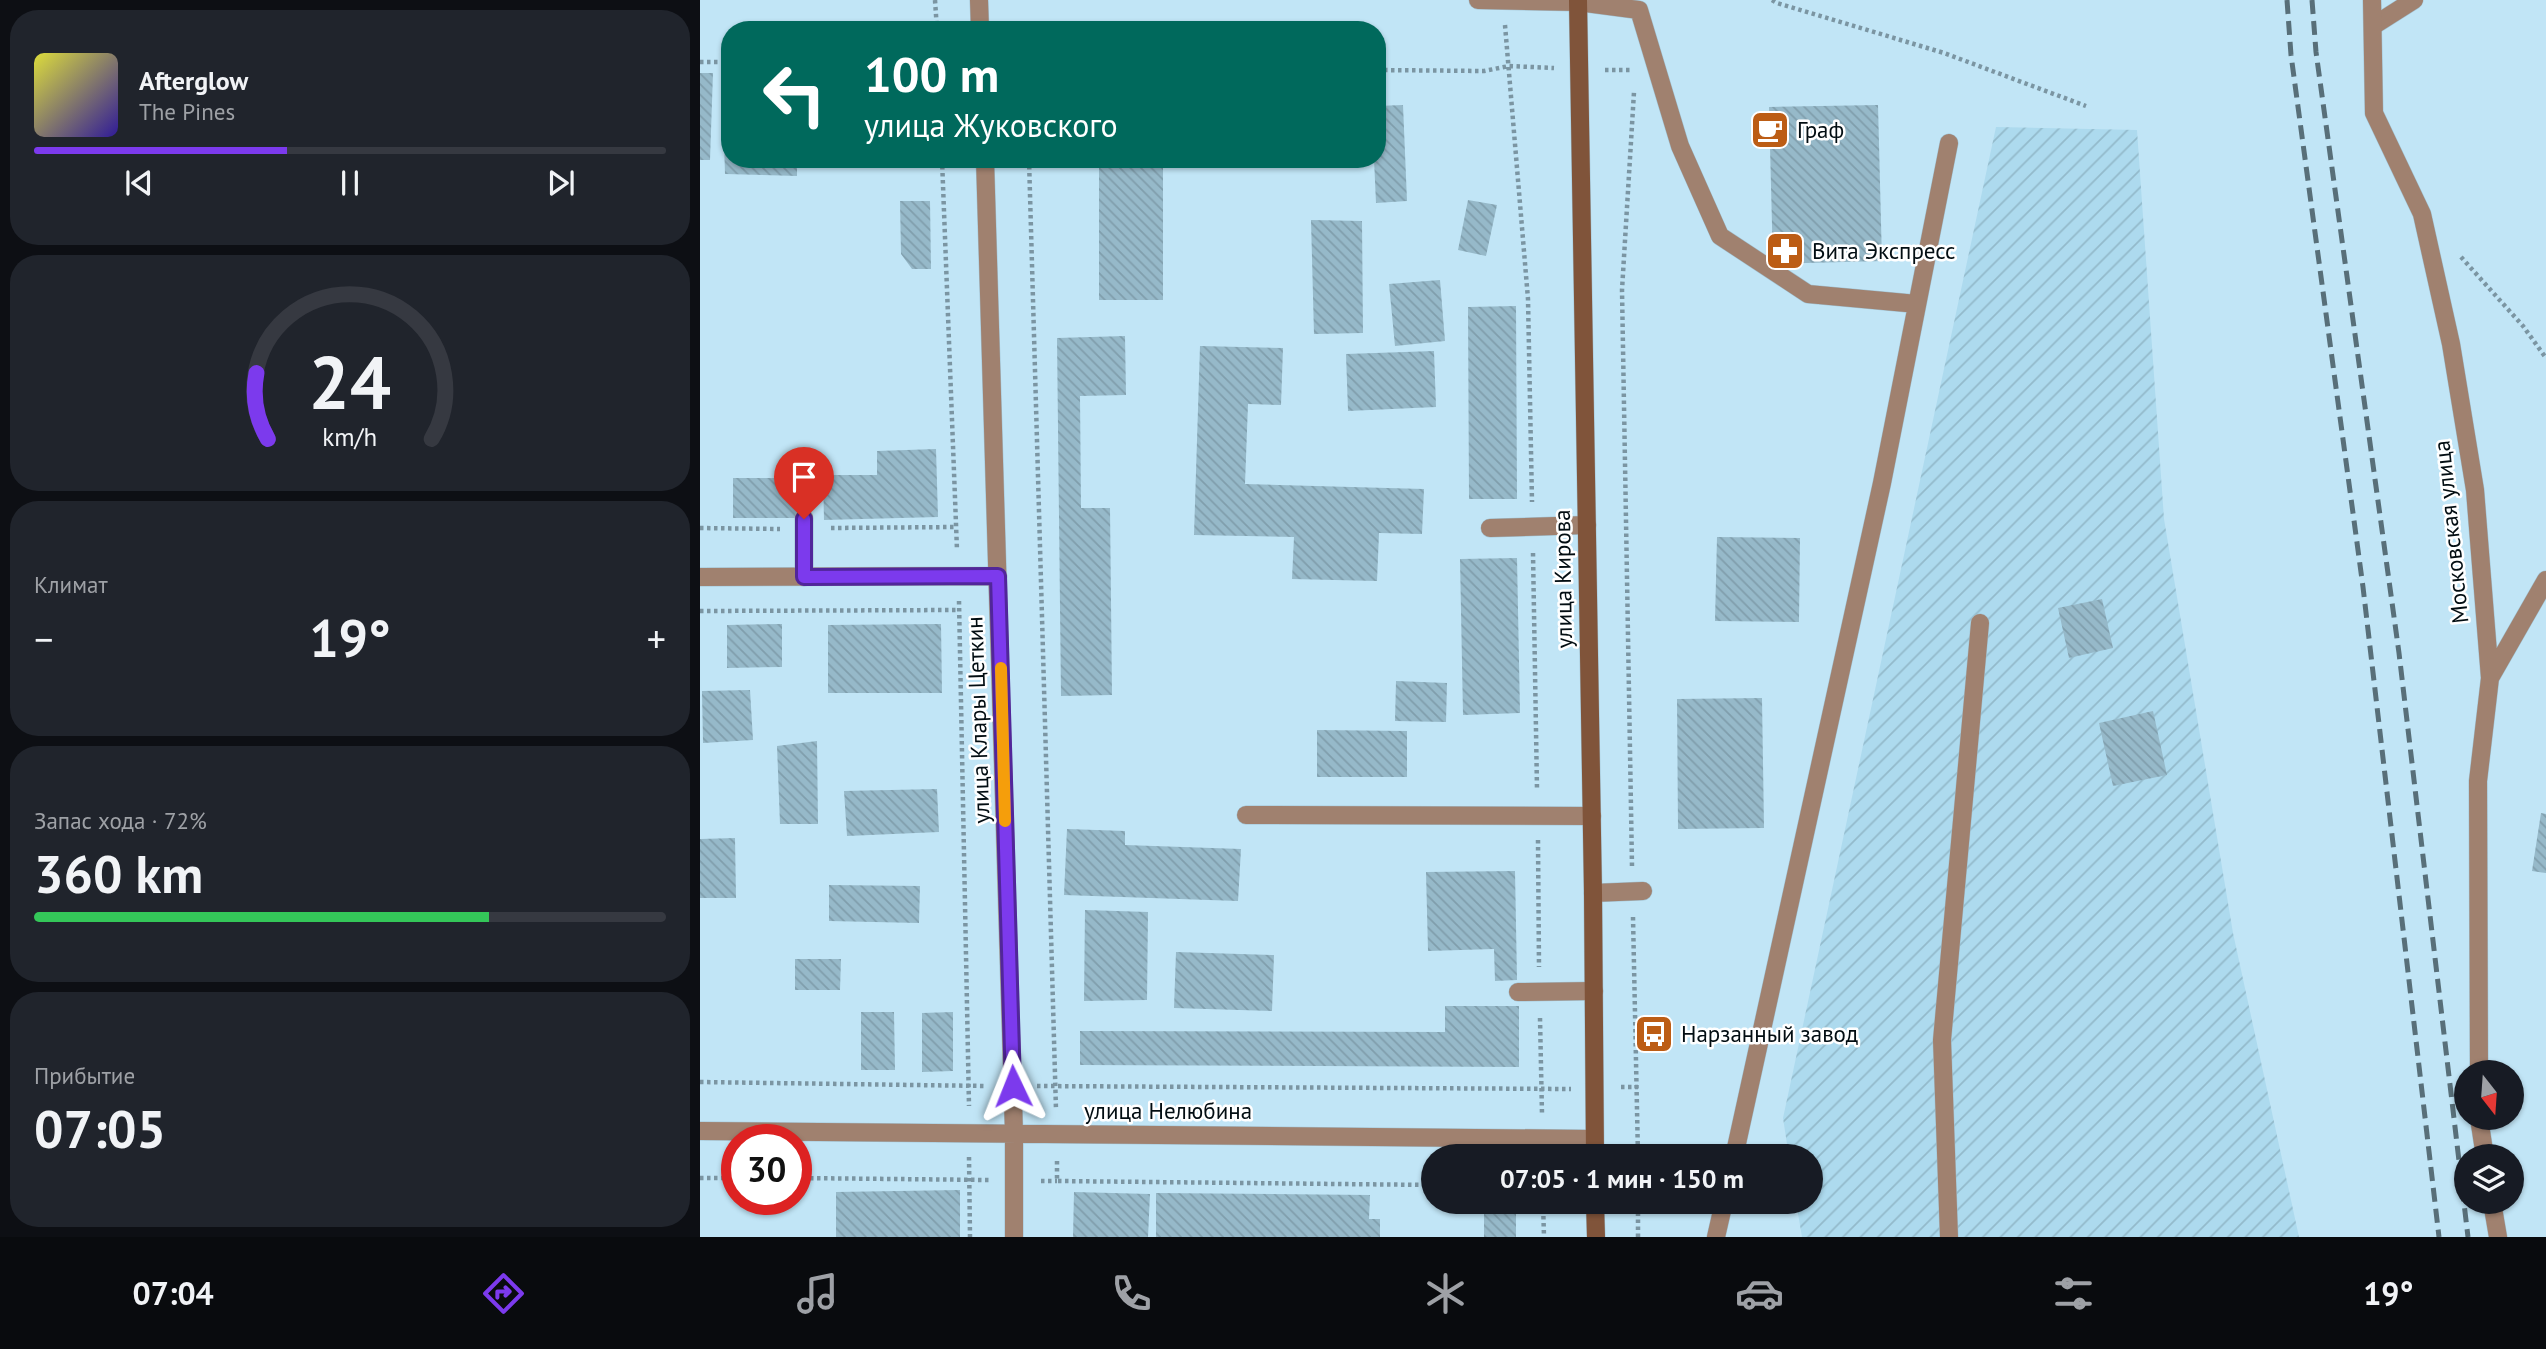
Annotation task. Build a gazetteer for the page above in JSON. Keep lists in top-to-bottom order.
{
  "streets": {
    "street": [
      "Московская улица",
      "улица Кирова",
      "улица Клары Цеткин",
      "улица Нелюбина"
    ]
  },
  "crossings": [
    ["улица Клары Цеткин", "улица Нелюбина"]
  ],
  "places": {
    "cafe": ["Граф"],
    "pharmacy": ["Вита Экспресс"],
    "bus stop": ["Нарзанный завод"]
  },
  "north": "bottom",
  "page": {
    "turn": ["100 m", "улица Жуковского"],
    "song": ["Afterglow", "The Pines"],
    "tile": [
      "Климат",
      ["Запас хода · 72%", "360 km"],
      ["Прибытие", "07:05"]
    ],
    "heat": ["−", "19°", "+"],
    "limit": "30",
    "trip": "07:05 · 1 мин · 150 m",
    "tabs": ["07:04", "19°"],
    "gauge": ["24", "km/h"]
  }
}
